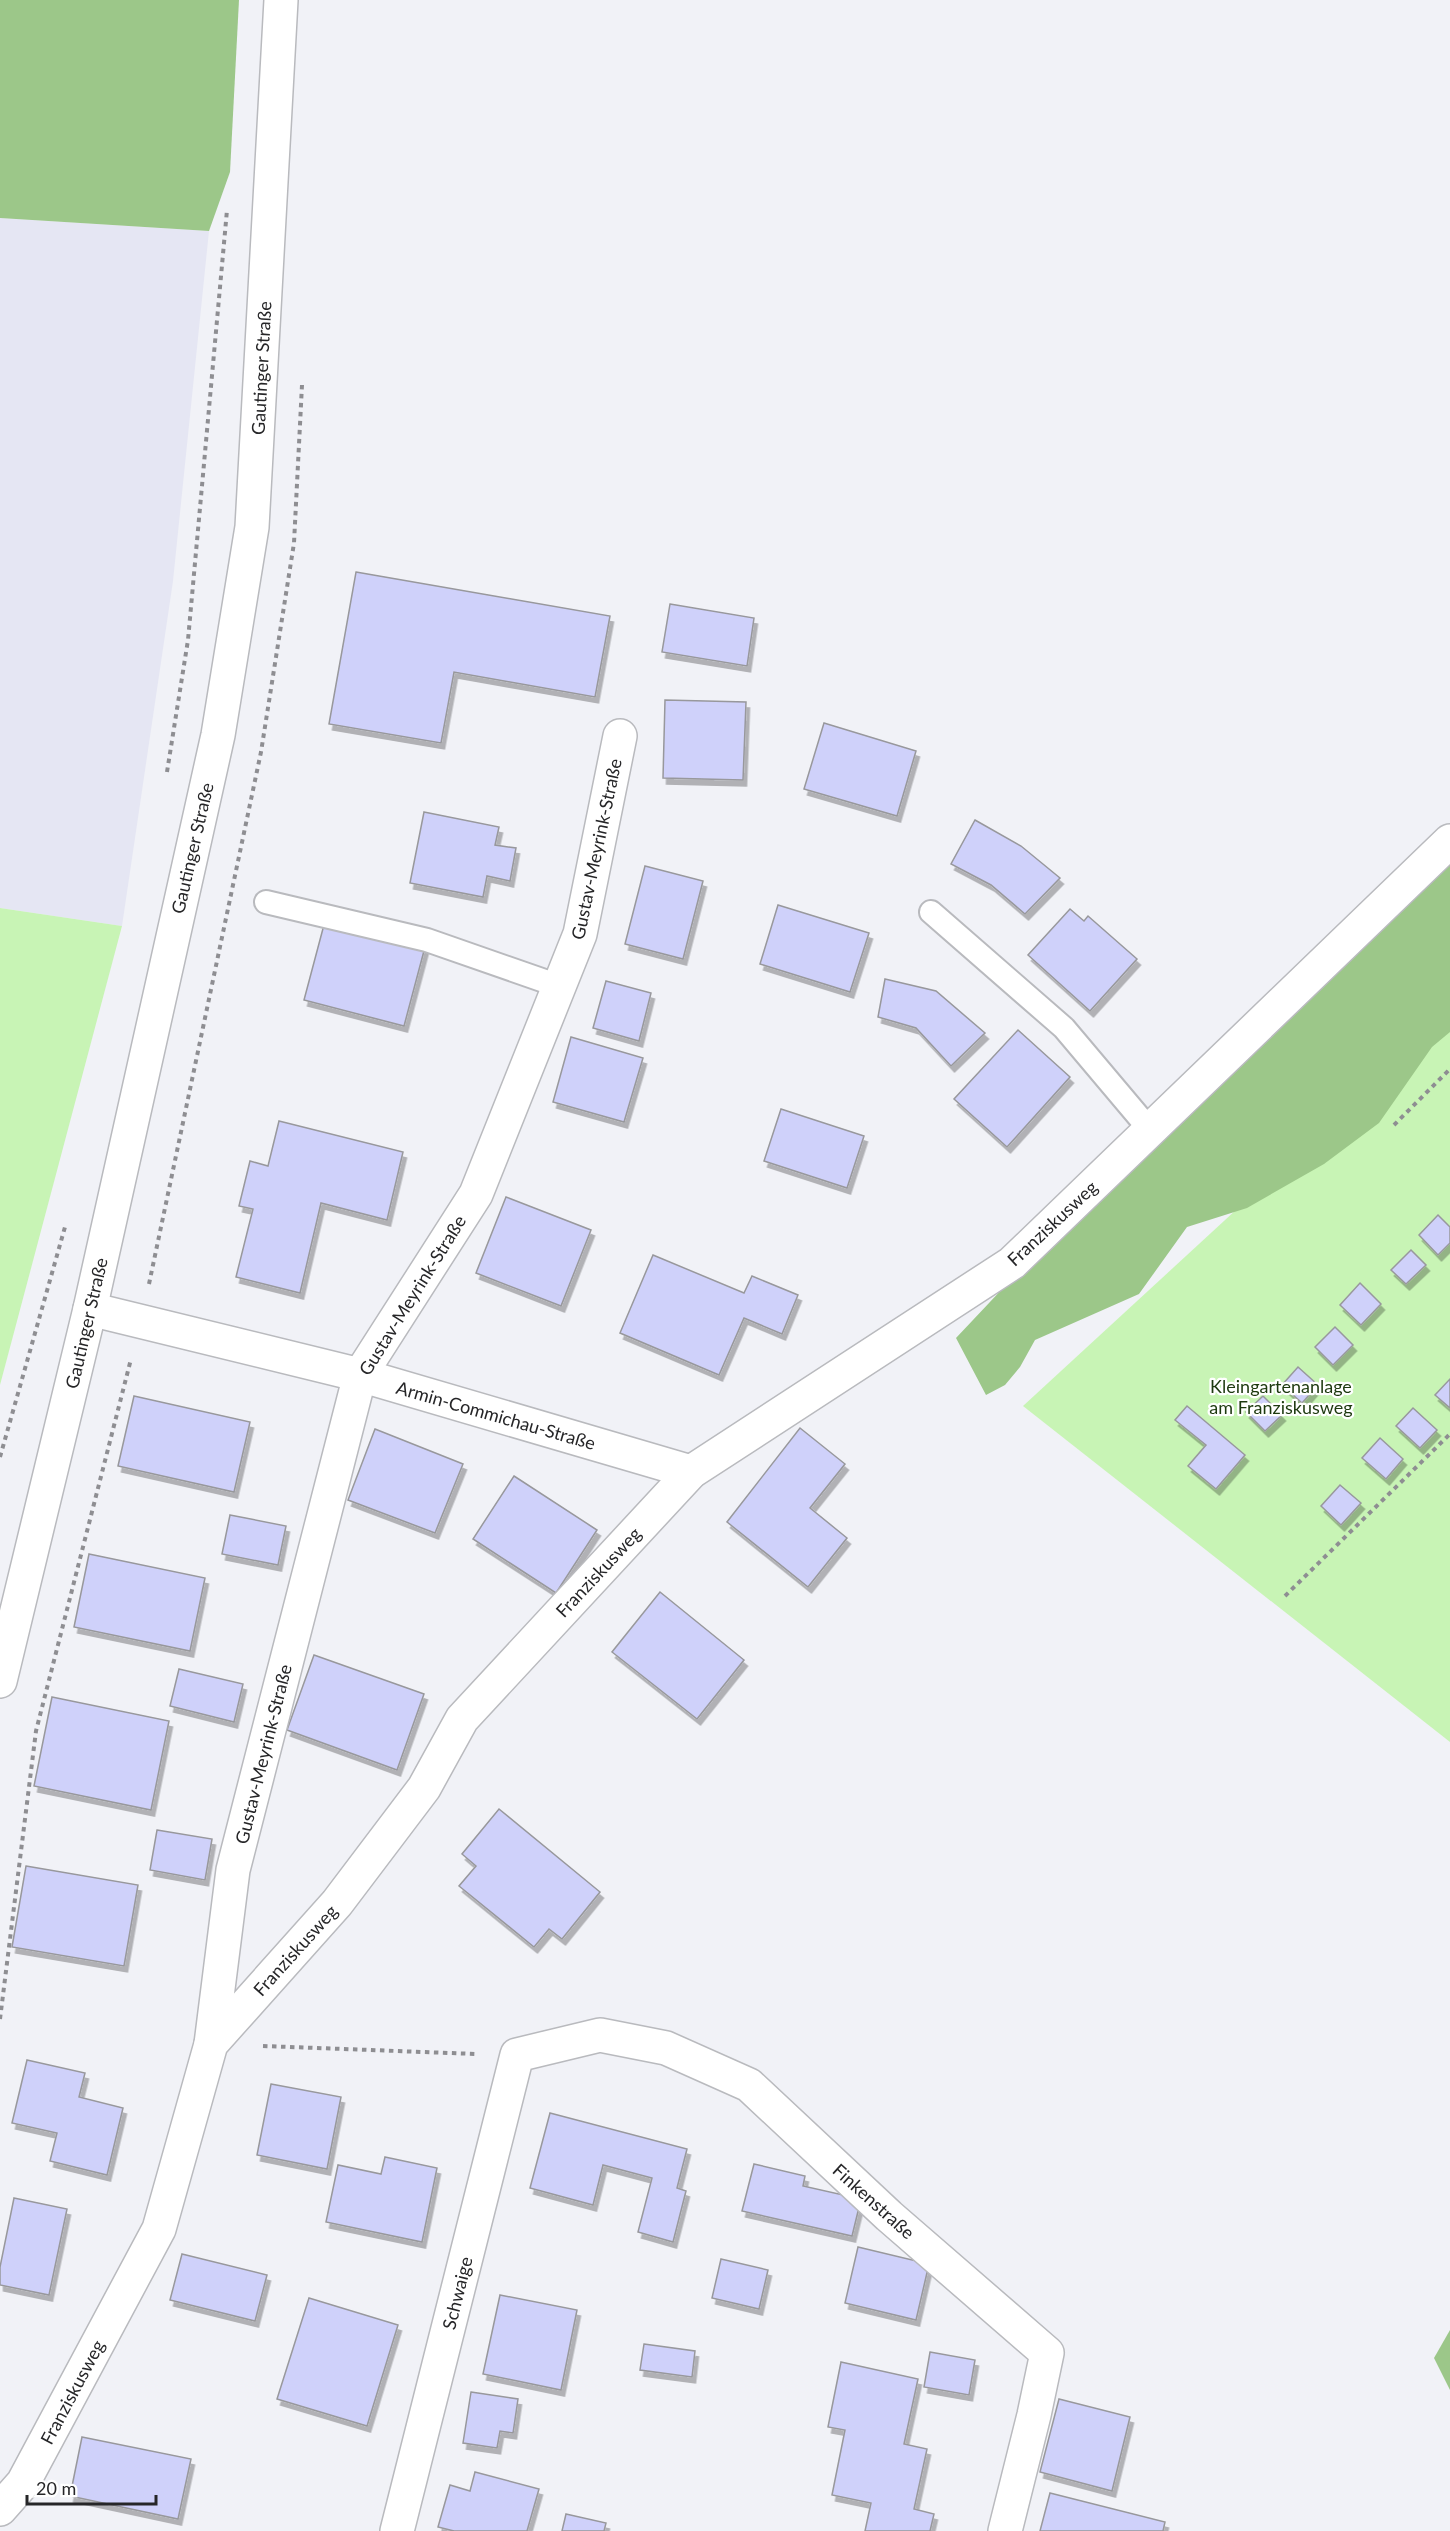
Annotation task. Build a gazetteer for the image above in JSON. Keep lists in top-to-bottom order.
{
  "streets": {
    "street": [
      "Gautinger Straße",
      "Gustav-Meyrink-Straße",
      "Franziskusweg",
      "Armin-Commichau-Straße",
      "Finkenstraße",
      "Schwaige"
    ]
  },
  "crossings": [
    ["Gautinger Straße", "Armin-Commichau-Straße"],
    ["Gustav-Meyrink-Straße", "Franziskusweg"],
    ["Gustav-Meyrink-Straße", "Armin-Commichau-Straße"],
    ["Franziskusweg", "Armin-Commichau-Straße"],
    ["Finkenstraße", "Schwaige"]
  ],
  "parks": ["Kleingartenanlage am Franziskusweg"],
  "scale_bar": "20 m"
}
